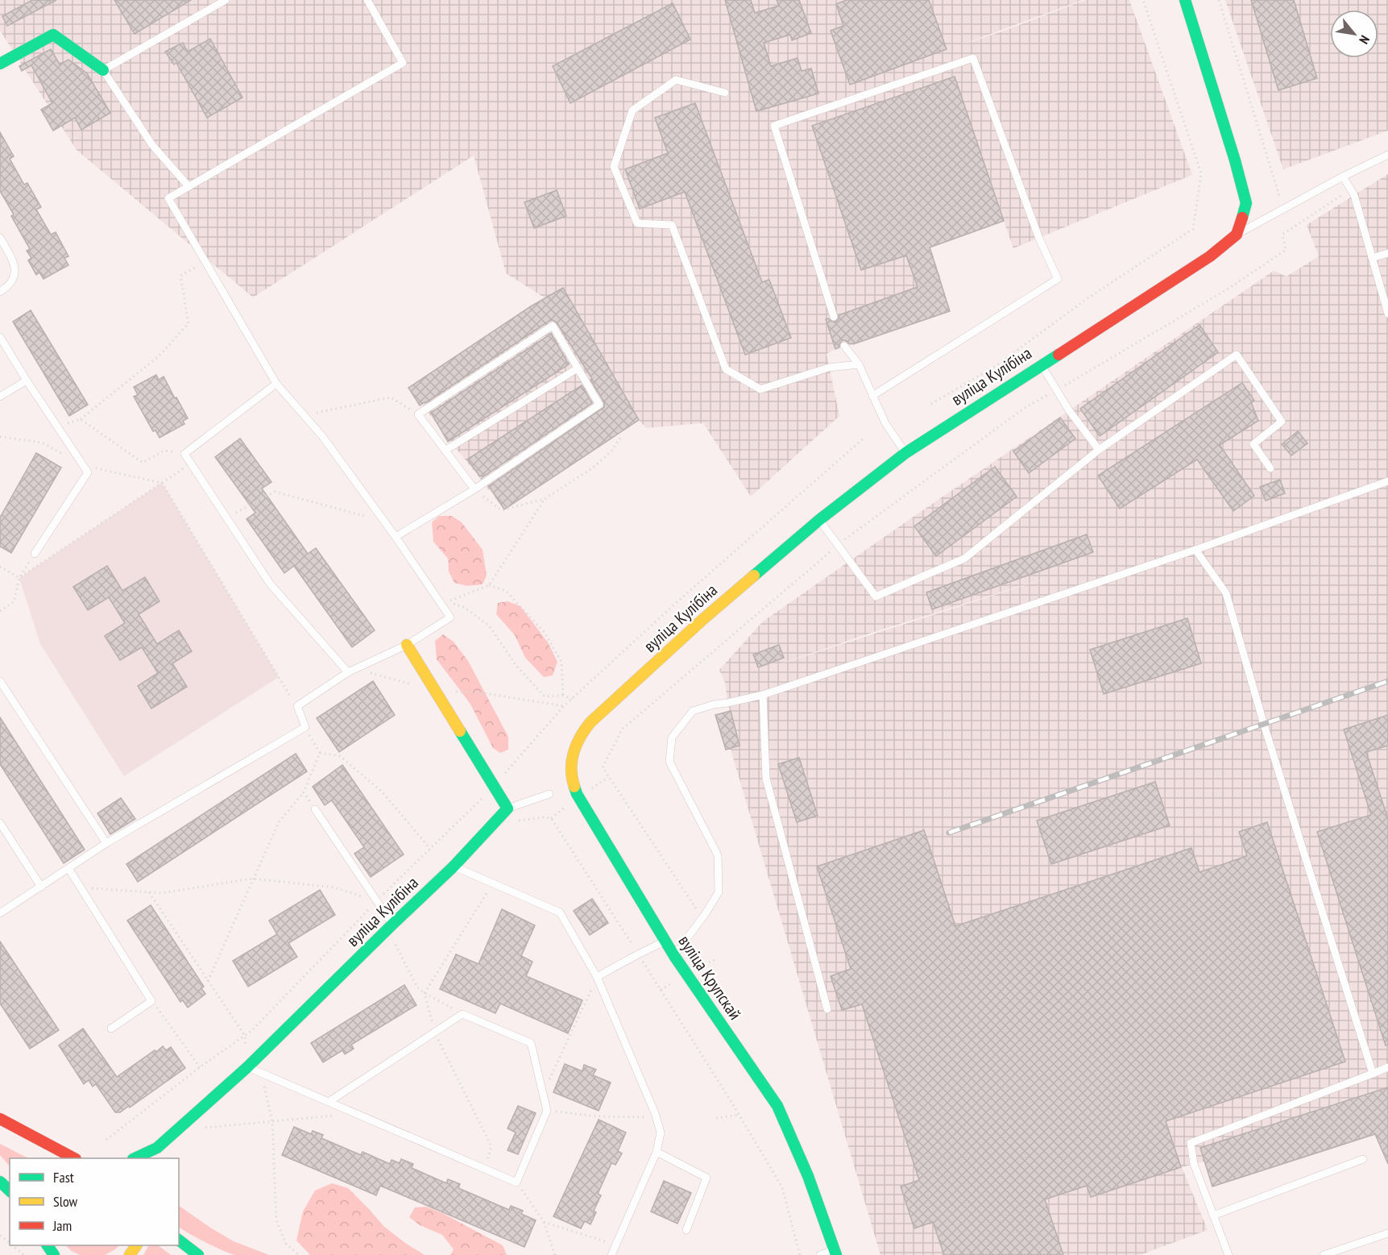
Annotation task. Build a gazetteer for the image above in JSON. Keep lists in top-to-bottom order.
{
  "streets": {
    "main road": ["вуліца Кулібіна", "вуліца Крупскай"]
  },
  "crossings": [
    ["вуліца Кулібіна", "вуліца Крупскай"]
  ],
  "legend": ["Fast", "Slow", "Jam"],
  "north": "bottom right"
}
